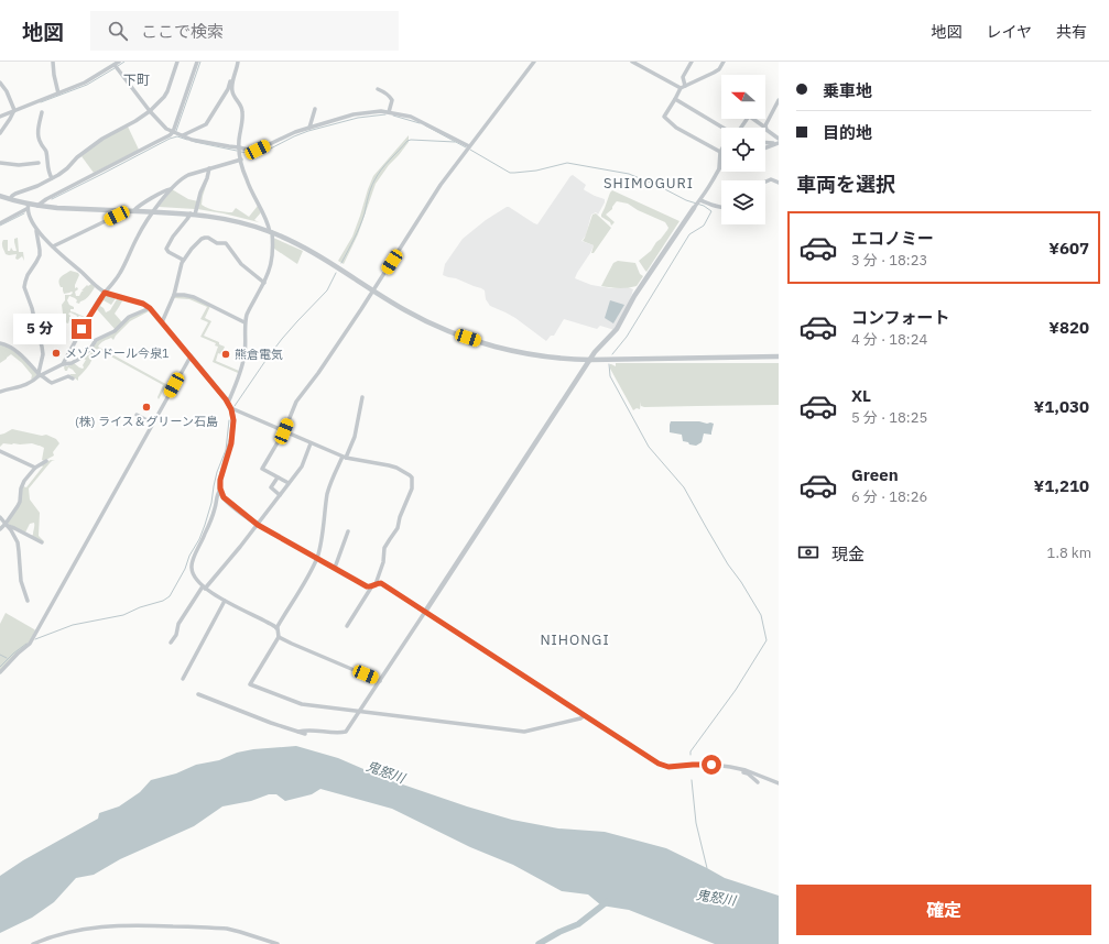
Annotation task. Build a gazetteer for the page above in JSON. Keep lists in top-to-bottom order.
{
  "districts": ["下町", "SHIMOGURI", "NIHONGI"],
  "water": ["鬼怒川"],
  "places": ["メゾンドール今泉1", "熊倉電気", "(株) ライス＆グリーン石島"],
  "north": "left",
  "page": {
    "header": "地図",
    "search": "ここで検索",
    "nav": ["地図", "レイヤ", "共有"],
    "banner": ["乗車地", "目的地"],
    "heading": "車両を選択",
    "list": [
      {
        "name": "エコノミー",
        "note": "3 分 · 18:23",
        "value": "¥607"
      },
      {
        "name": "コンフォート",
        "note": "4 分 · 18:24",
        "value": "¥820"
      },
      {
        "name": "XL",
        "note": "5 分 · 18:25",
        "value": "¥1,030"
      },
      {
        "name": "Green",
        "note": "6 分 · 18:26",
        "value": "¥1,210"
      }
    ],
    "bubble": "5 分",
    "pay": ["現金", "1.8 km"],
    "buttons": "確定"
  }
}
